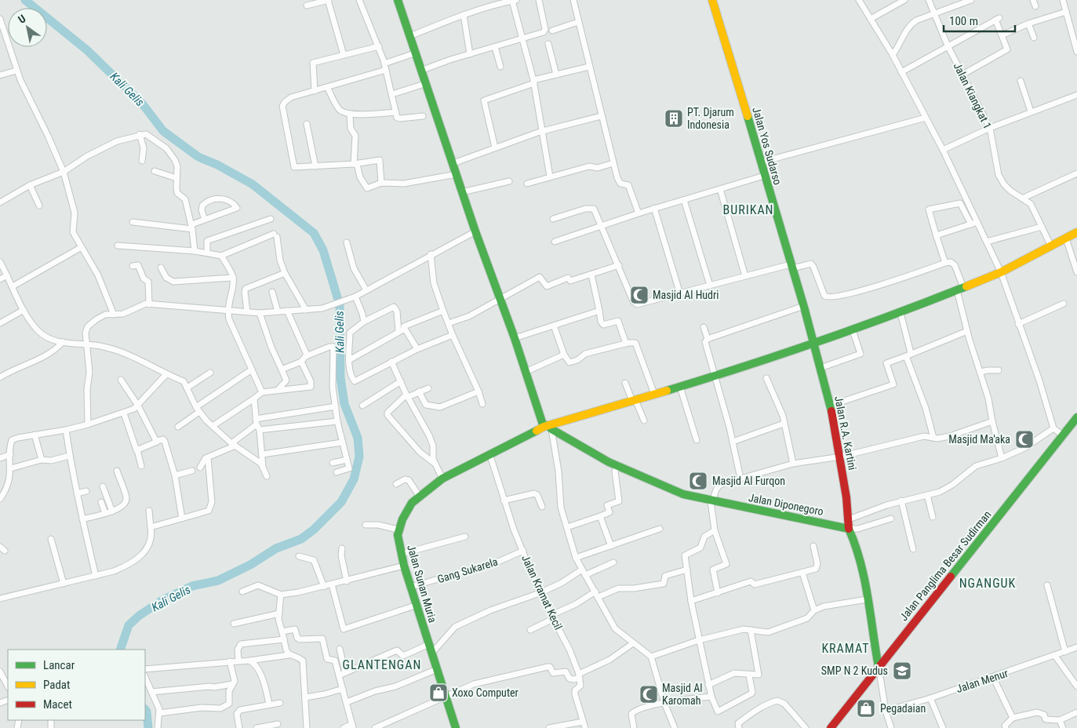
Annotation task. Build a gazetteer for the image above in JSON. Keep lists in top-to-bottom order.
{
  "streets": {
    "main road": [
      "Jalan Yos Sudarso",
      "Jalan R.A. Kartini",
      "Jalan Diponegoro",
      "Jalan Panglima Besar Sudirman",
      "Jalan Sunan Muria"
    ],
    "street": [
      "Jalan Kiangkat 1",
      "Gang Sukarela",
      "Jalan Kramat Kecil",
      "Jalan Menur"
    ]
  },
  "crossings": [
    ["Jalan Yos Sudarso", "Jalan R.A. Kartini"],
    ["Jalan R.A. Kartini", "Jalan Diponegoro"],
    ["Gang Sukarela", "Jalan Sunan Muria"],
    ["Gang Sukarela", "Jalan Kramat Kecil"]
  ],
  "districts": [
    "BURIKAN",
    "NGANGUK",
    "KRAMAT",
    "GLANTENGAN"
  ],
  "water": ["Kali Gelis"],
  "places": {
    "building": ["PT. Djarum Indonesia"],
    "mosque": [
      "Masjid Al Hudri",
      "Masjid Ma'aka",
      "Masjid Al Furqon",
      "Masjid Al Karomah"
    ],
    "school or university": ["SMP N 2 Kudus"],
    "shop": ["Xoxo Computer", "Pegadaian"]
  },
  "legend": ["Lancar", "Padat", "Macet"],
  "scale_bar": "100 m",
  "north": "top left"
}
